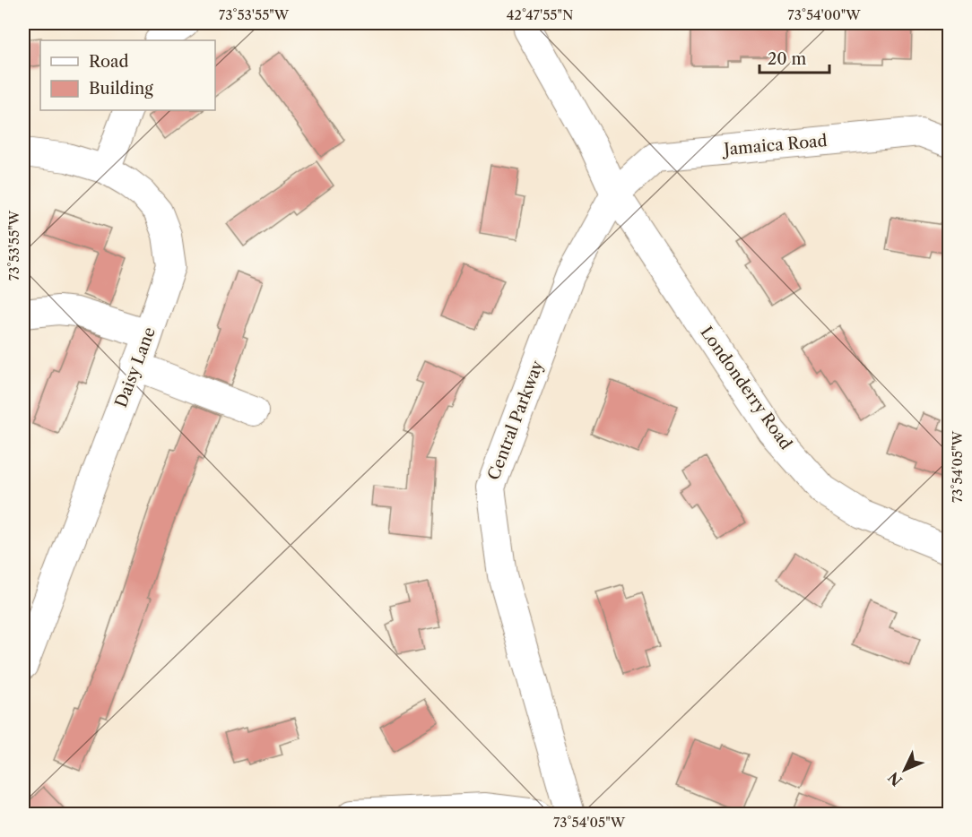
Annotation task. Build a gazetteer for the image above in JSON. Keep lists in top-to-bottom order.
{
  "streets": {
    "street": [
      "Jamaica Road",
      "Daisy Lane",
      "Londonderry Road",
      "Central Parkway"
    ]
  },
  "crossings": [
    ["Jamaica Road", "Londonderry Road"],
    ["Jamaica Road", "Central Parkway"],
    ["Londonderry Road", "Central Parkway"]
  ],
  "legend": ["Road", "Building"],
  "scale_bar": "20 m",
  "north": "bottom left",
  "coordinates": [
    "73°53'55\"W",
    "42°47'55\"N",
    "73°54'00\"W",
    "73°54'05\"W"
  ]
}
